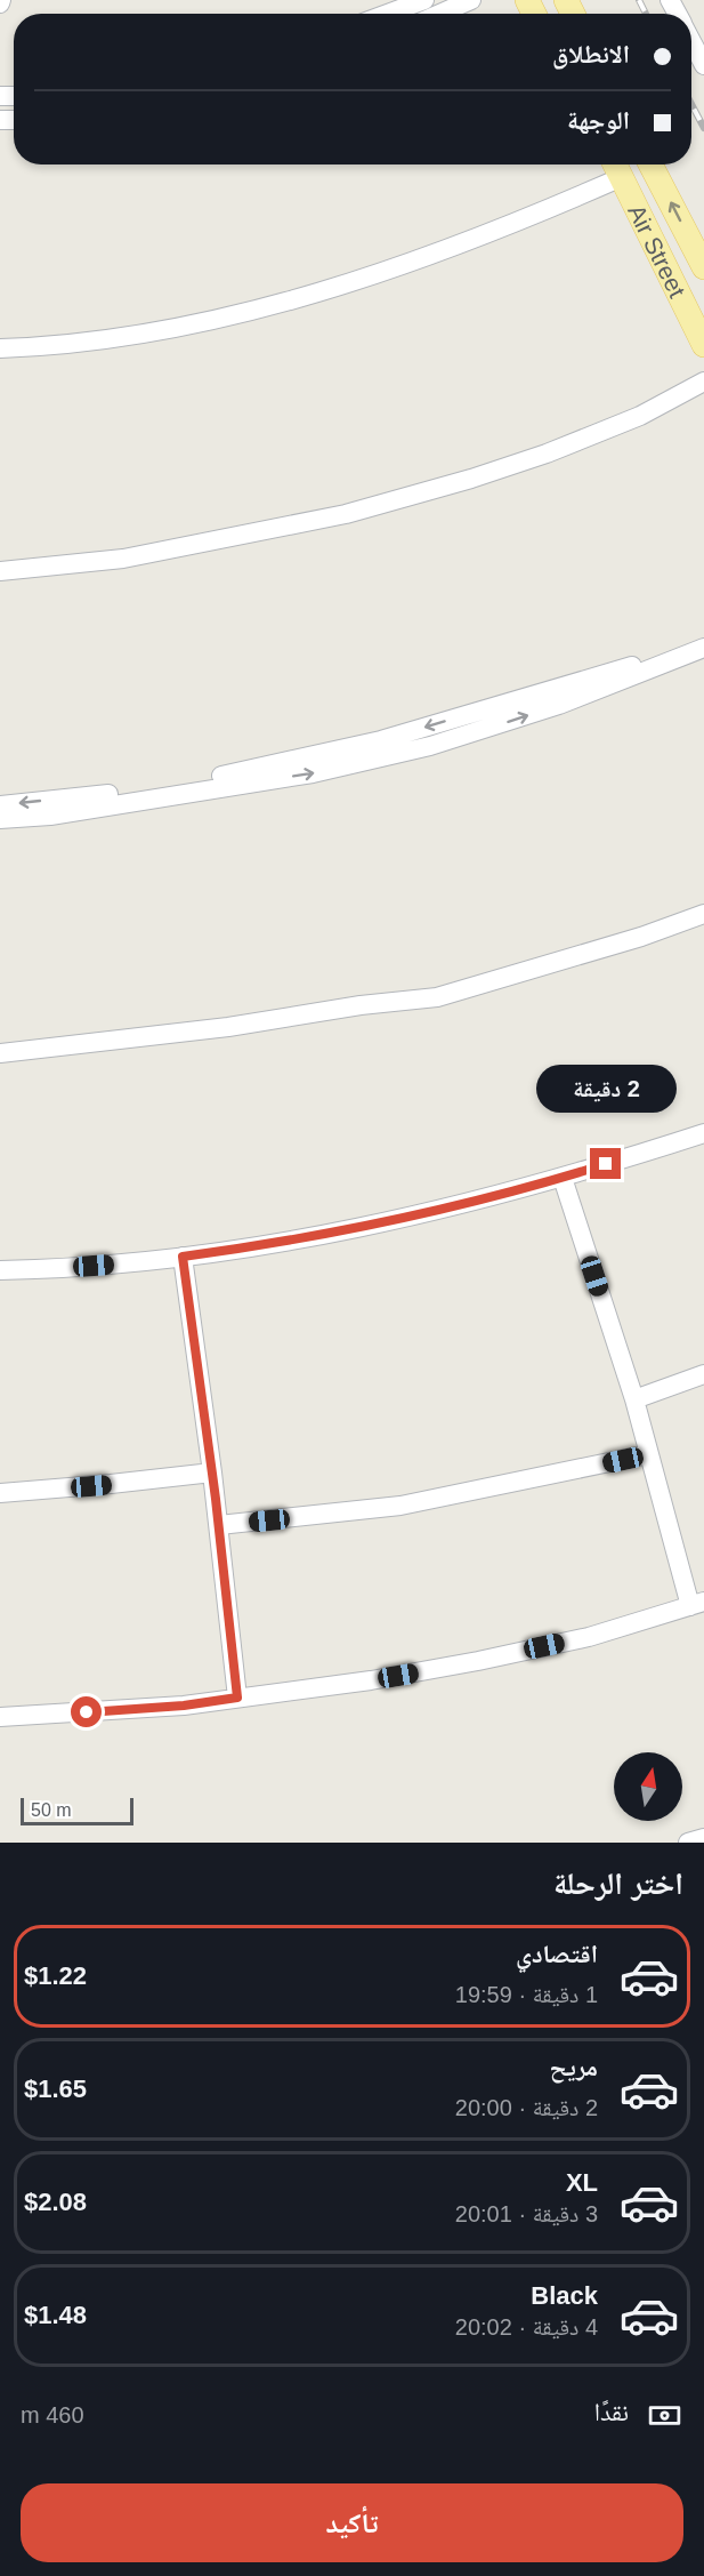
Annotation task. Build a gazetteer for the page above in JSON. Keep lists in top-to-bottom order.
{
  "streets": {
    "main road": ["Air Street"]
  },
  "scale_bar": "50 m",
  "north": "top",
  "page": {
    "banner": ["الانطلاق", "الوجهة"],
    "bubble": "2 دقيقة",
    "scale": "50 m",
    "heading": "اختر الرحلة",
    "list": [
      {
        "name": "اقتصادي",
        "note": "1 دقيقة · 19:59",
        "value": "$1.22"
      },
      {
        "name": "مريح",
        "note": "2 دقيقة · 20:00",
        "value": "$1.65"
      },
      {
        "name": "XL",
        "note": "3 دقيقة · 20:01",
        "value": "$2.08"
      },
      {
        "name": "Black",
        "note": "4 دقيقة · 20:02",
        "value": "$1.48"
      }
    ],
    "pay": ["نقدًا", "460 m"],
    "buttons": "تأكيد"
  }
}
